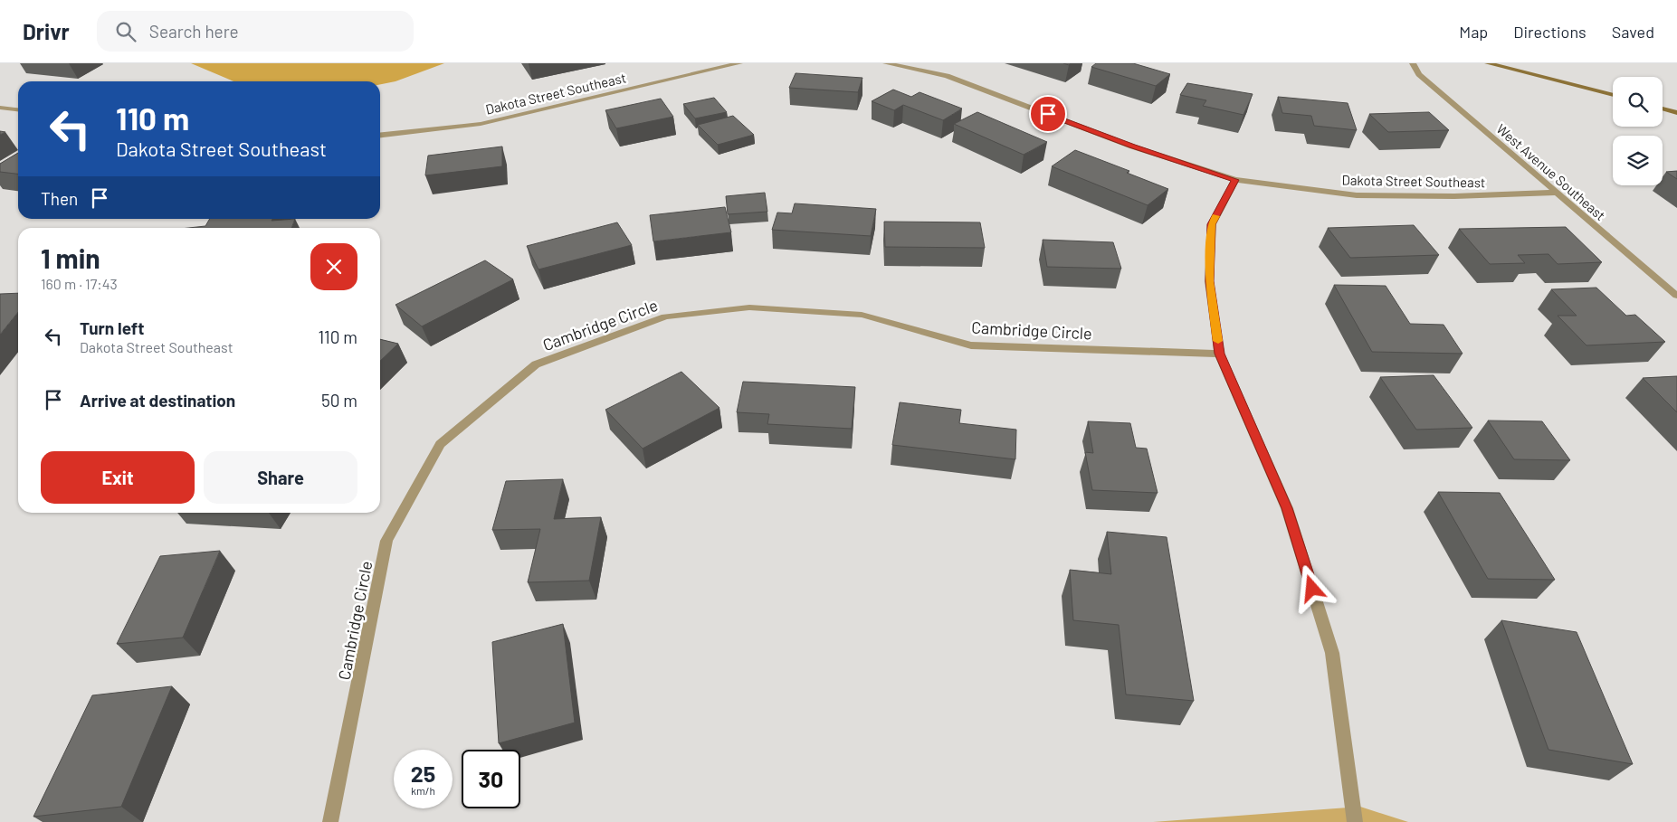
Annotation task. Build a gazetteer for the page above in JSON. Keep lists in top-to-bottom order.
{
  "streets": {
    "street": ["Dakota Street Southeast", "West Avenue Southeast", "Cambridge Circle"]
  },
  "crossings": [
    ["Dakota Street Southeast", "West Avenue Southeast"]
  ],
  "page": {
    "header": "Drivr",
    "search": "Search here",
    "nav": ["Map", "Directions", "Saved"],
    "turn": ["110 m", "Dakota Street Southeast"],
    "then": "Then",
    "heading": ["1 min", "160 m · 17:43"],
    "list": [
      {
        "name": "Turn left",
        "note": "Dakota Street Southeast",
        "value": "110 m"
      },
      {
        "name": "Arrive at destination",
        "value": "50 m"
      }
    ],
    "buttons": ["Exit", "Share"],
    "speed": "25 km/h",
    "limit": "30"
  }
}
